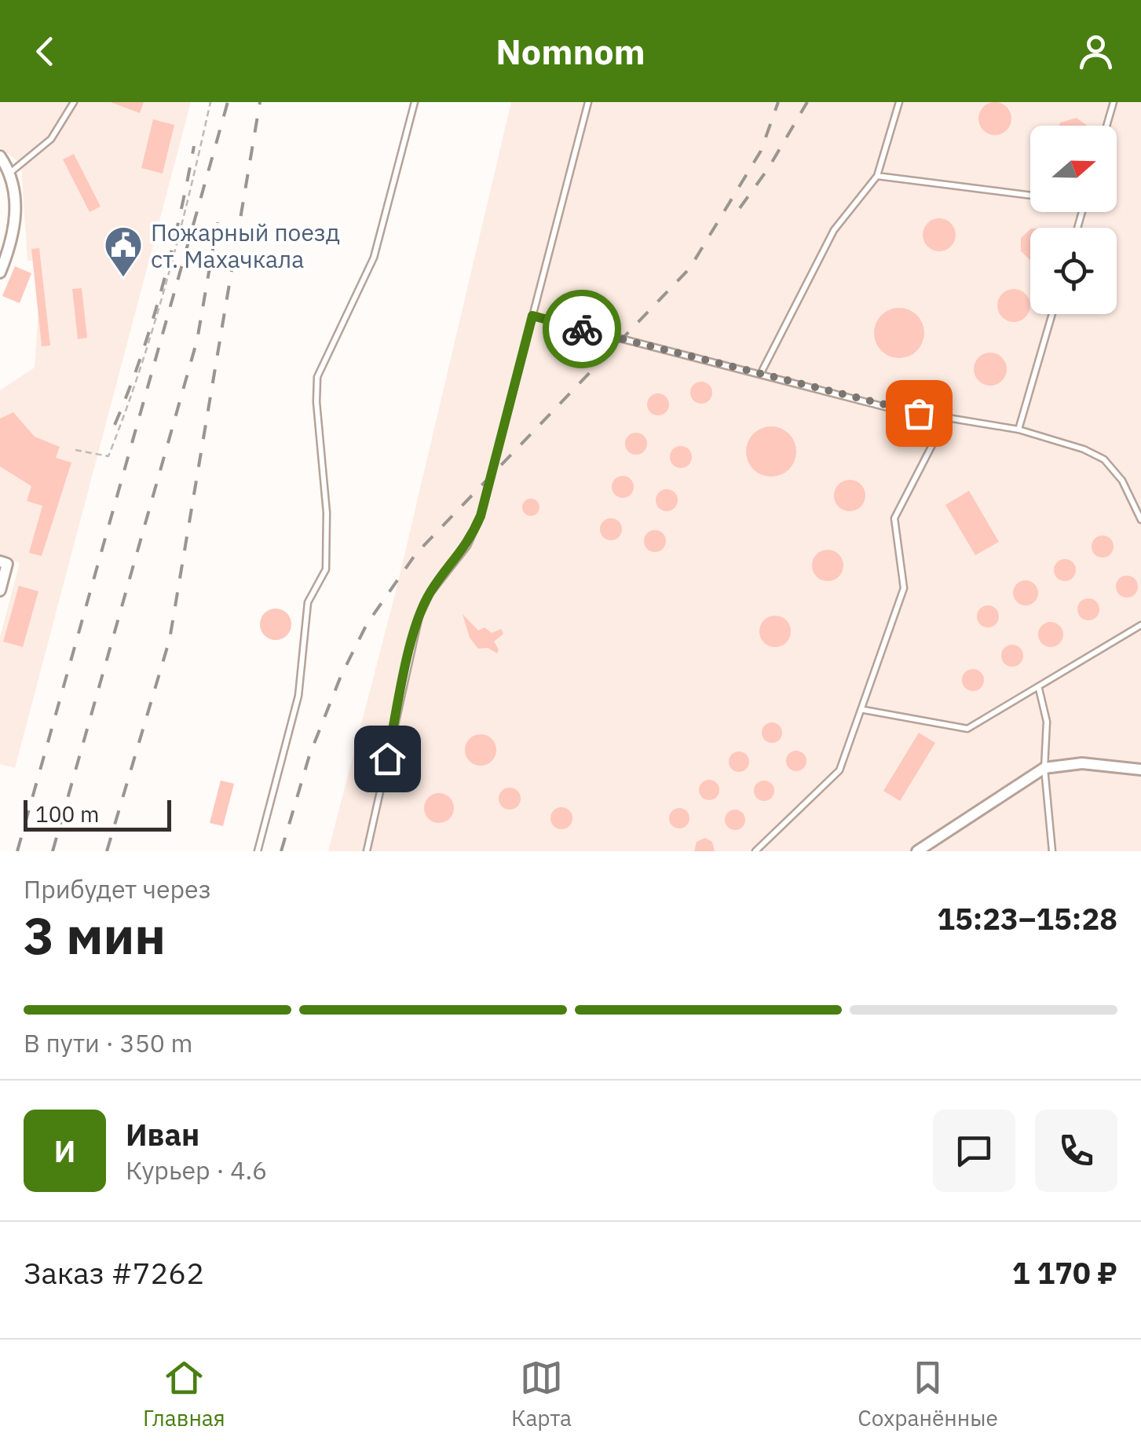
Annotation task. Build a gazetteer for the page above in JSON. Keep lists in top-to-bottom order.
{
  "places": {
    "public building": ["Пожарный поезд ст. Махачкала"]
  },
  "scale_bar": "100 m",
  "north": "right",
  "page": {
    "header": "Nomnom",
    "scale": "100 m",
    "heading": ["3 мин", "Прибудет через", "15:23–15:28"],
    "panel": [
      "Иван",
      "Курьер · 4.6",
      "Заказ #7262",
      "1 170 ₽"
    ],
    "bar": "В пути · 350 m",
    "round": "И",
    "tabs": ["Главная", "Карта", "Сохранённые"]
  }
}
